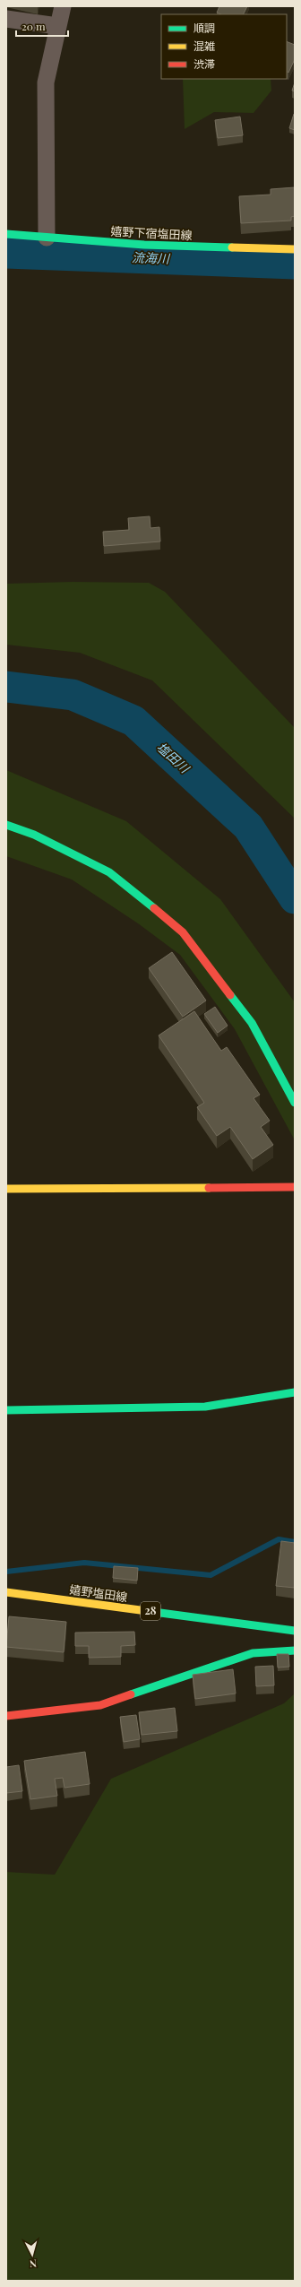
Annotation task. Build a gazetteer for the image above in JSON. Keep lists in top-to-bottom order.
{
  "streets": {
    "street": ["嬉野下宿塩田線", "嬉野塩田線", "28"]
  },
  "water": ["流海川", "塩田川"],
  "legend": ["順調", "混雑", "渋滞"],
  "scale_bar": "20 m",
  "north": "bottom"
}
